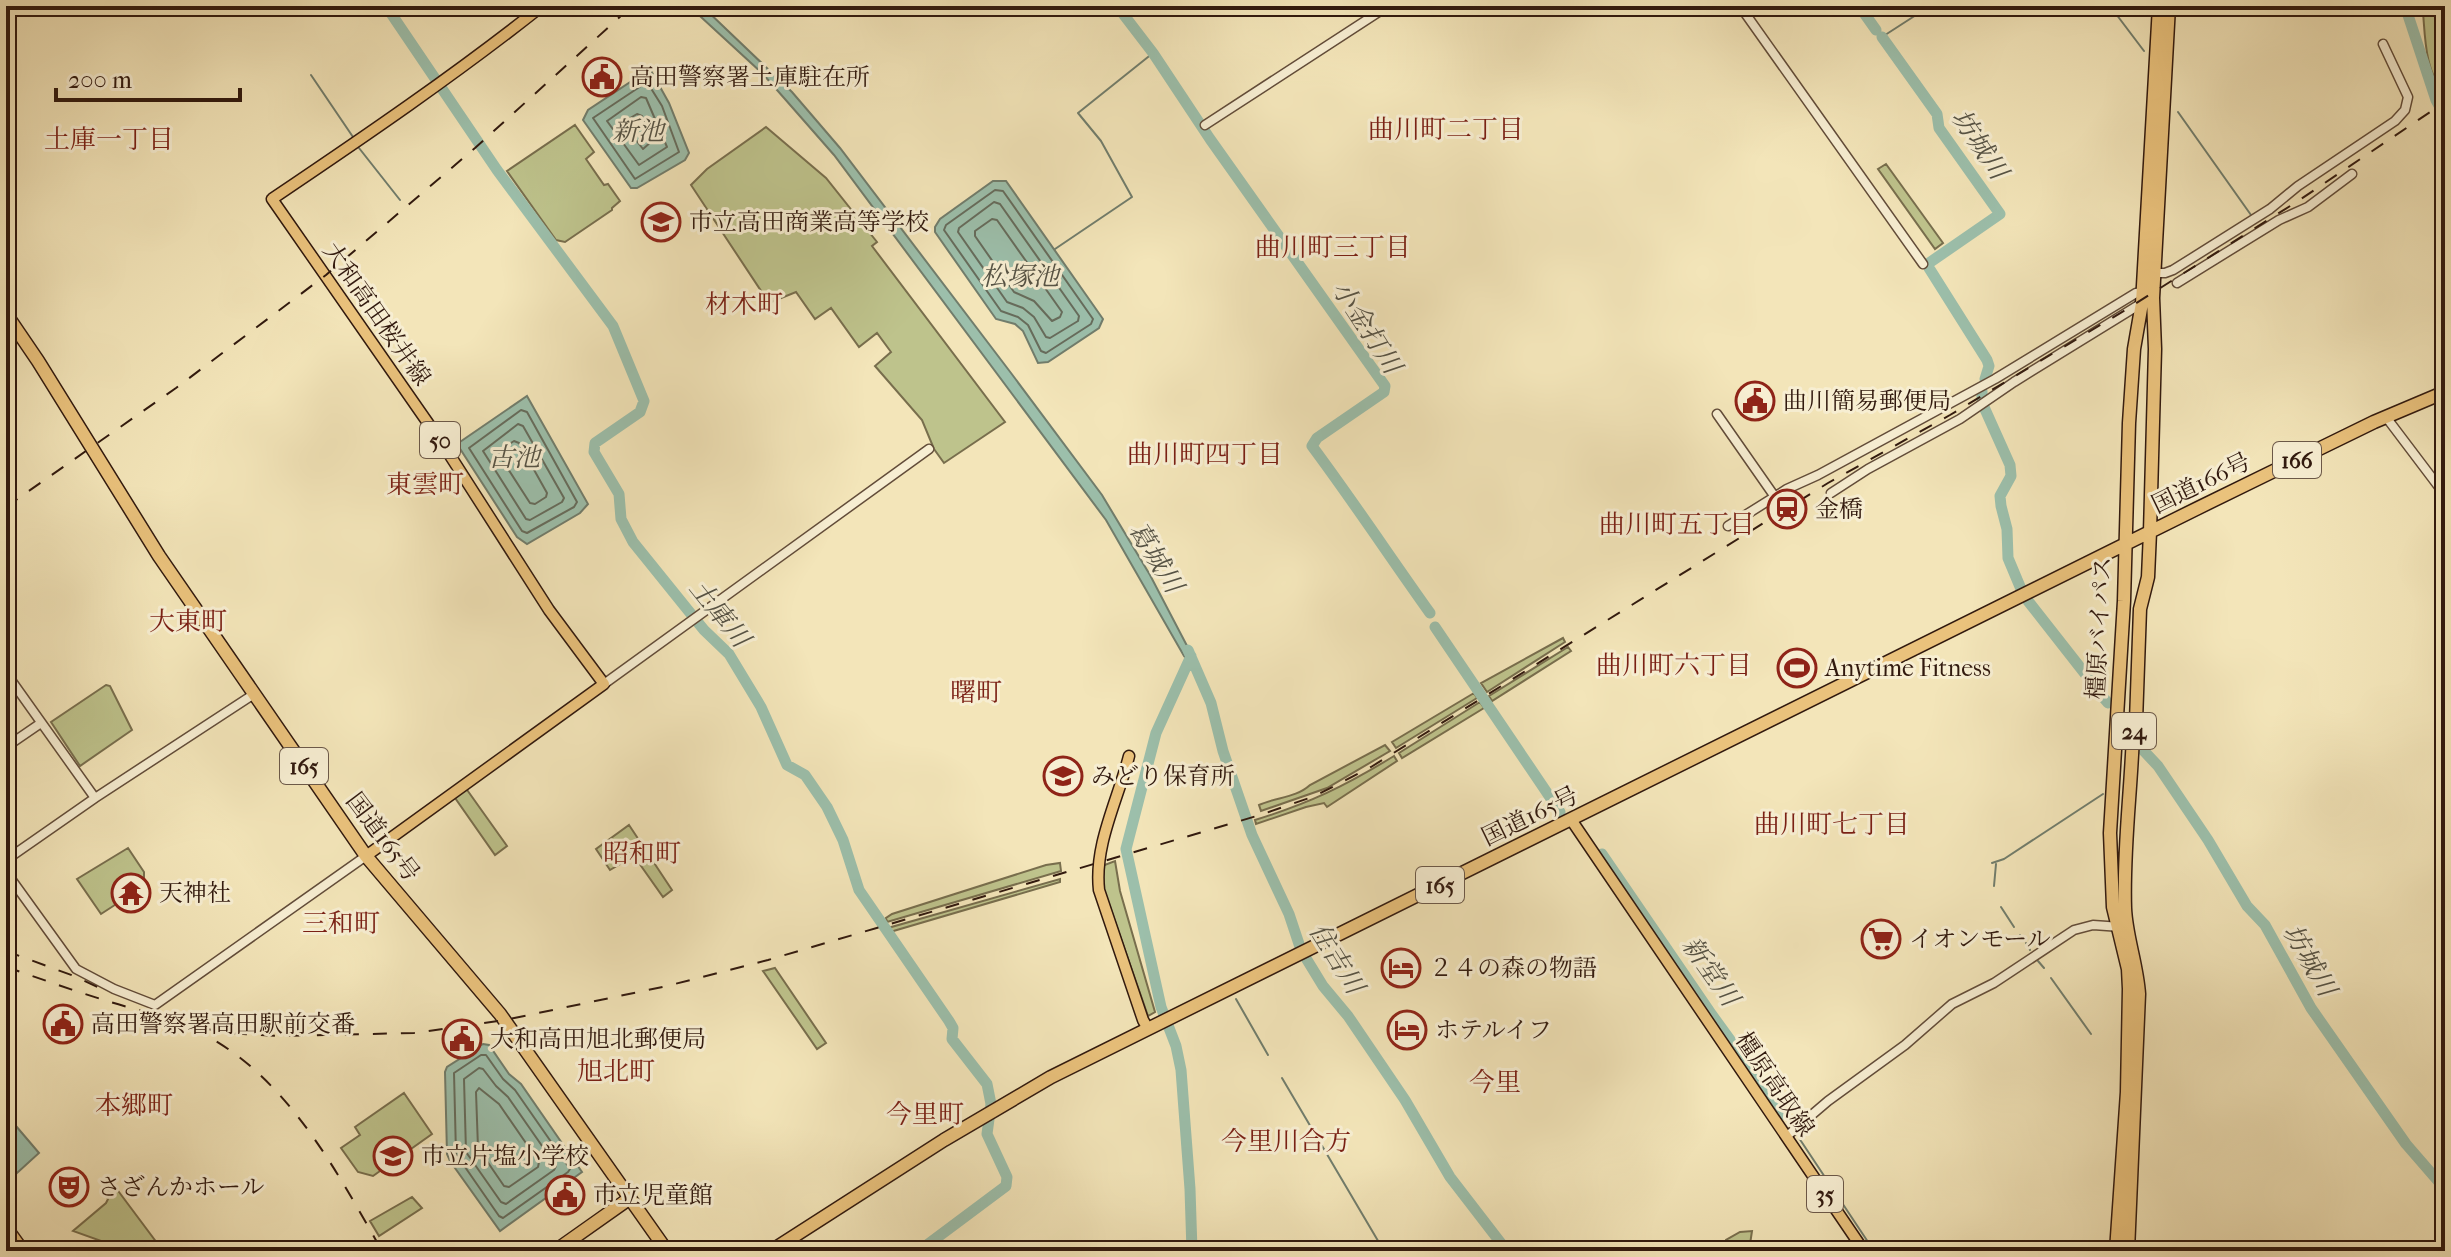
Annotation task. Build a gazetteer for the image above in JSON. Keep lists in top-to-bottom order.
{
  "streets": {
    "highway": [
      "166",
      "国道166号",
      "橿原バイパス",
      "24",
      "165",
      "国道165号"
    ],
    "main road": [
      "大和高田桜井線",
      "50",
      "橿原高取線",
      "35"
    ]
  },
  "crossings": [
    ["国道166号", "橿原バイパス"],
    ["国道166号", "国道165号"],
    ["橿原バイパス", "国道165号"],
    ["国道165号", "橿原高取線"]
  ],
  "districts": [
    "曲川町二丁目",
    "土庫一丁目",
    "曲川町三丁目",
    "材木町",
    "曲川町四丁目",
    "東雲町",
    "曲川町五丁目",
    "大東町",
    "曲川町六丁目",
    "曙町",
    "曲川町七丁目",
    "昭和町",
    "三和町",
    "旭北町",
    "今里",
    "本郷町",
    "今里町",
    "今里川合方"
  ],
  "water": [
    "新池",
    "坊城川",
    "松塚池",
    "小金打川",
    "古池",
    "葛城川",
    "土庫川",
    "住吉川",
    "新堂川"
  ],
  "places": {
    "public building": [
      "高田警察署土庫駐在所",
      "曲川簡易郵便局",
      "高田警察署高田駅前交番",
      "大和高田旭北郵便局",
      "市立児童館"
    ],
    "school or university": ["市立高田商業高等学校", "みどり保育所", "市立片塩小学校"],
    "station": ["金橋"],
    "sports": ["Anytime Fitness"],
    "temple": ["天神社"],
    "supermarket": ["イオンモール"],
    "hotel": ["２４の森の物語", "ホテルイフ"],
    "theatre": ["さざんかホール"]
  },
  "scale_bar": "200 m"
}
